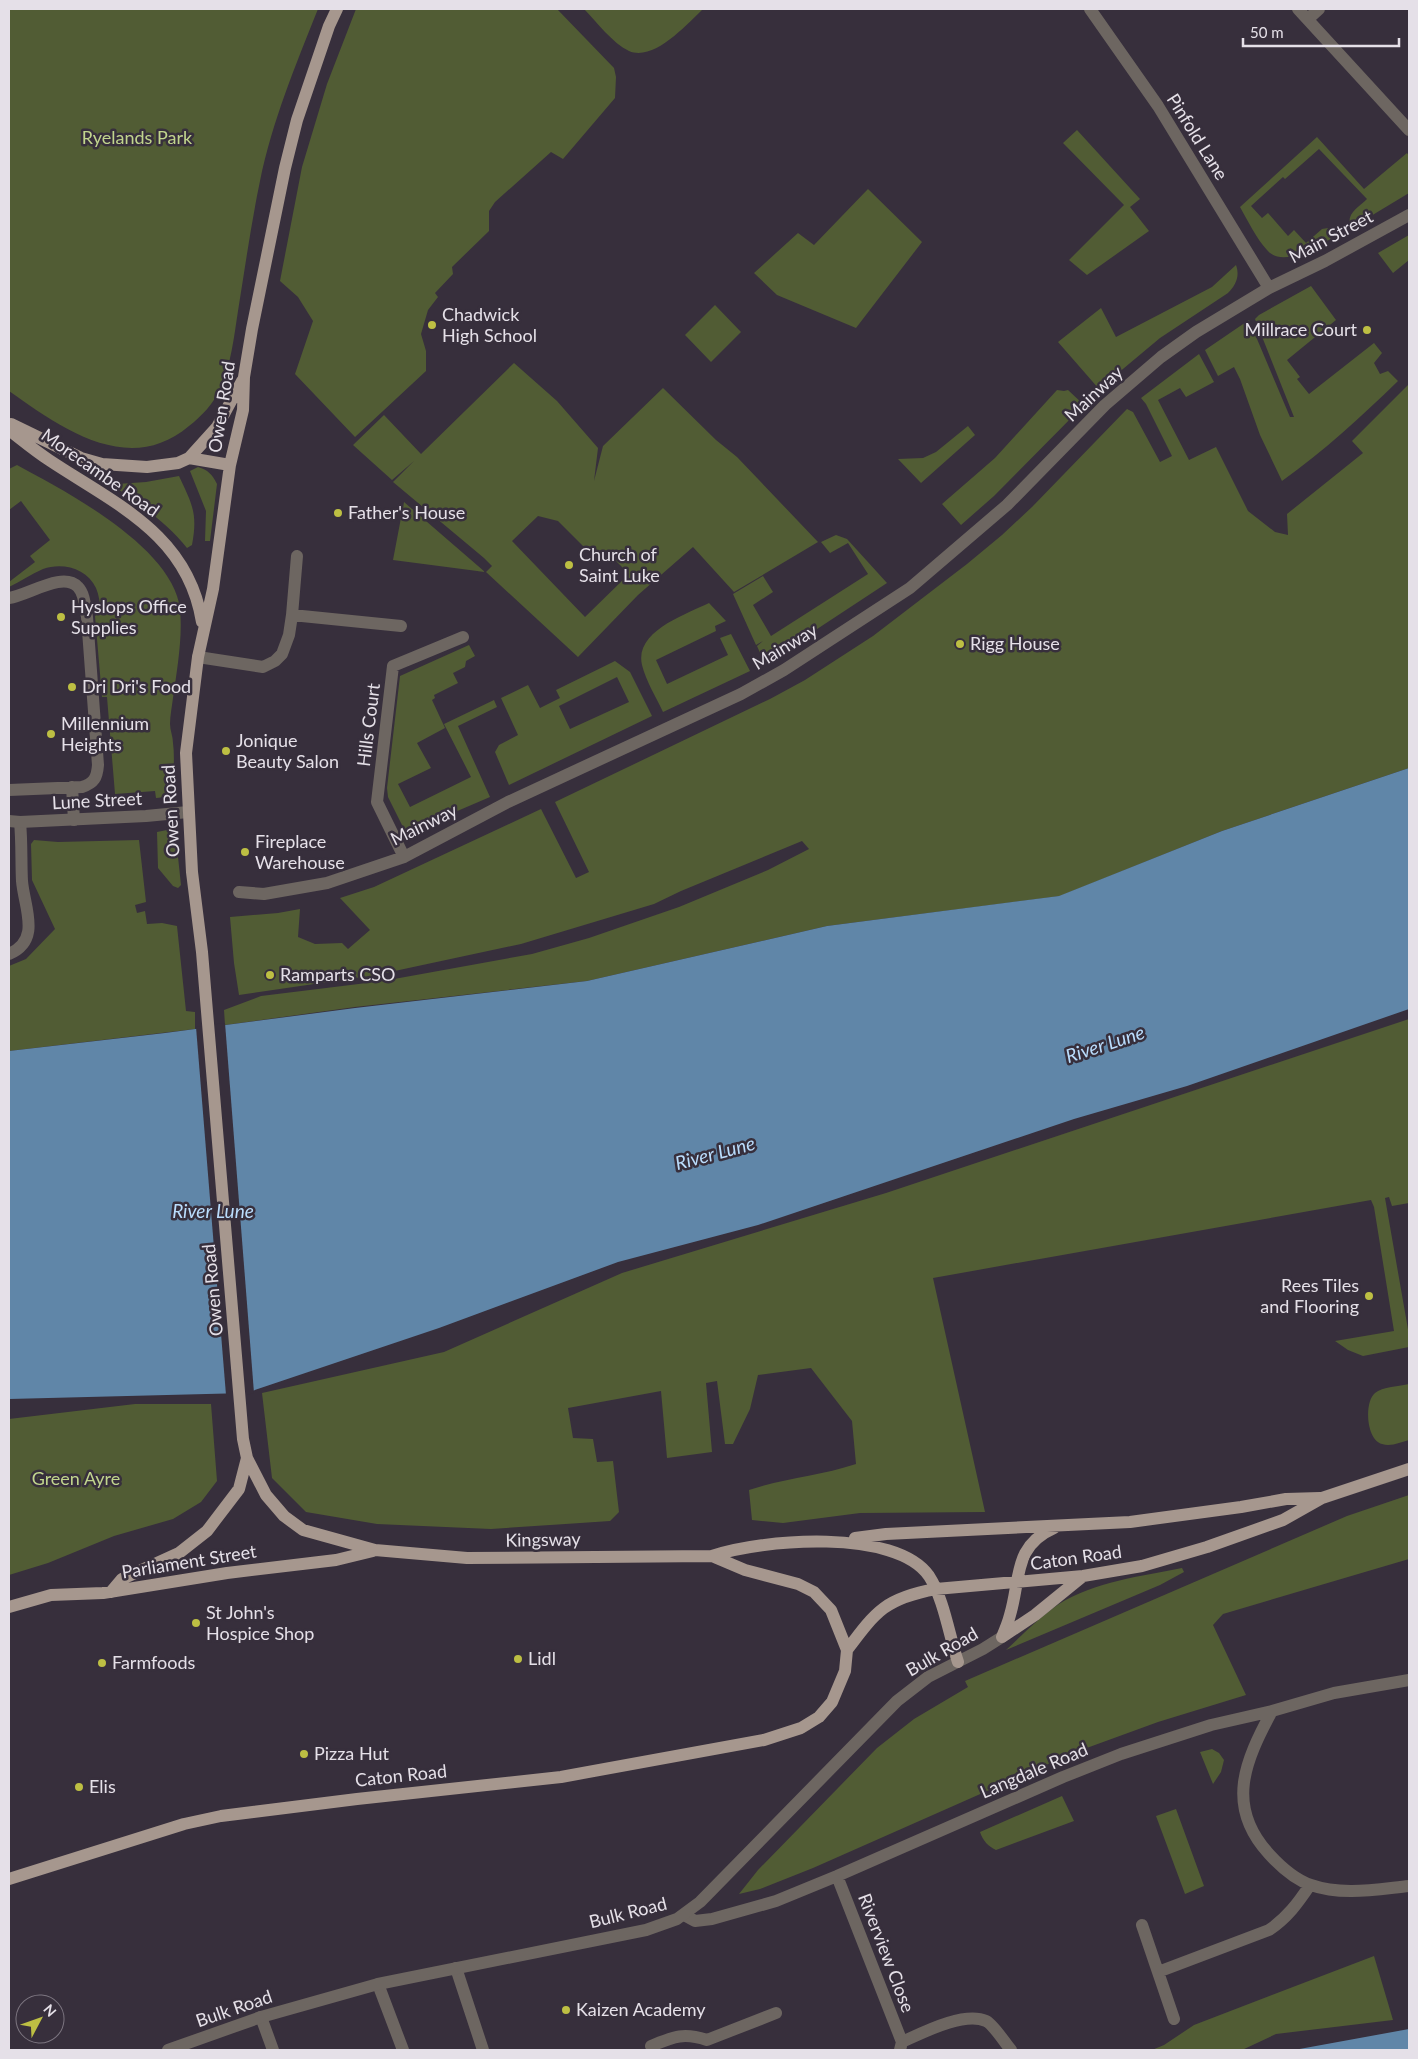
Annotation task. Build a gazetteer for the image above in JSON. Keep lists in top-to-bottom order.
{
  "streets": {
    "main road": [
      "Owen Road",
      "Morecambe Road",
      "Kingsway",
      "Caton Road",
      "Parliament Street"
    ],
    "street": [
      "Pinfold Lane",
      "Main Street",
      "Mainway",
      "Hills Court",
      "Lune Street",
      "Bulk Road",
      "Langdale Road",
      "Riverview Close"
    ]
  },
  "crossings": [
    ["Pinfold Lane", "Main Street"],
    ["Pinfold Lane", "Mainway"],
    ["Main Street", "Mainway"],
    ["Mainway", "Hills Court"],
    ["Owen Road", "Morecambe Road"],
    ["Owen Road", "Lune Street"],
    ["Owen Road", "Kingsway"],
    ["Owen Road", "Parliament Street"],
    ["Kingsway", "Parliament Street"],
    ["Bulk Road", "Langdale Road"],
    ["Langdale Road", "Riverview Close"]
  ],
  "water": ["River Lune"],
  "parks": ["Ryelands Park", "Green Ayre"],
  "places": [
    "Chadwick High School",
    "Millrace Court",
    "Father's House",
    "Church of Saint Luke",
    "Hyslops Office Supplies",
    "Rigg House",
    "Dri Dri's Food",
    "Millennium Heights",
    "Jonique Beauty Salon",
    "Fireplace Warehouse",
    "Ramparts CSO",
    "Rees Tiles and Flooring",
    "St John's Hospice Shop",
    "Lidl",
    "Farmfoods",
    "Pizza Hut",
    "Elis",
    "Kaizen Academy"
  ],
  "scale_bar": "50 m",
  "north": "top right"
}
